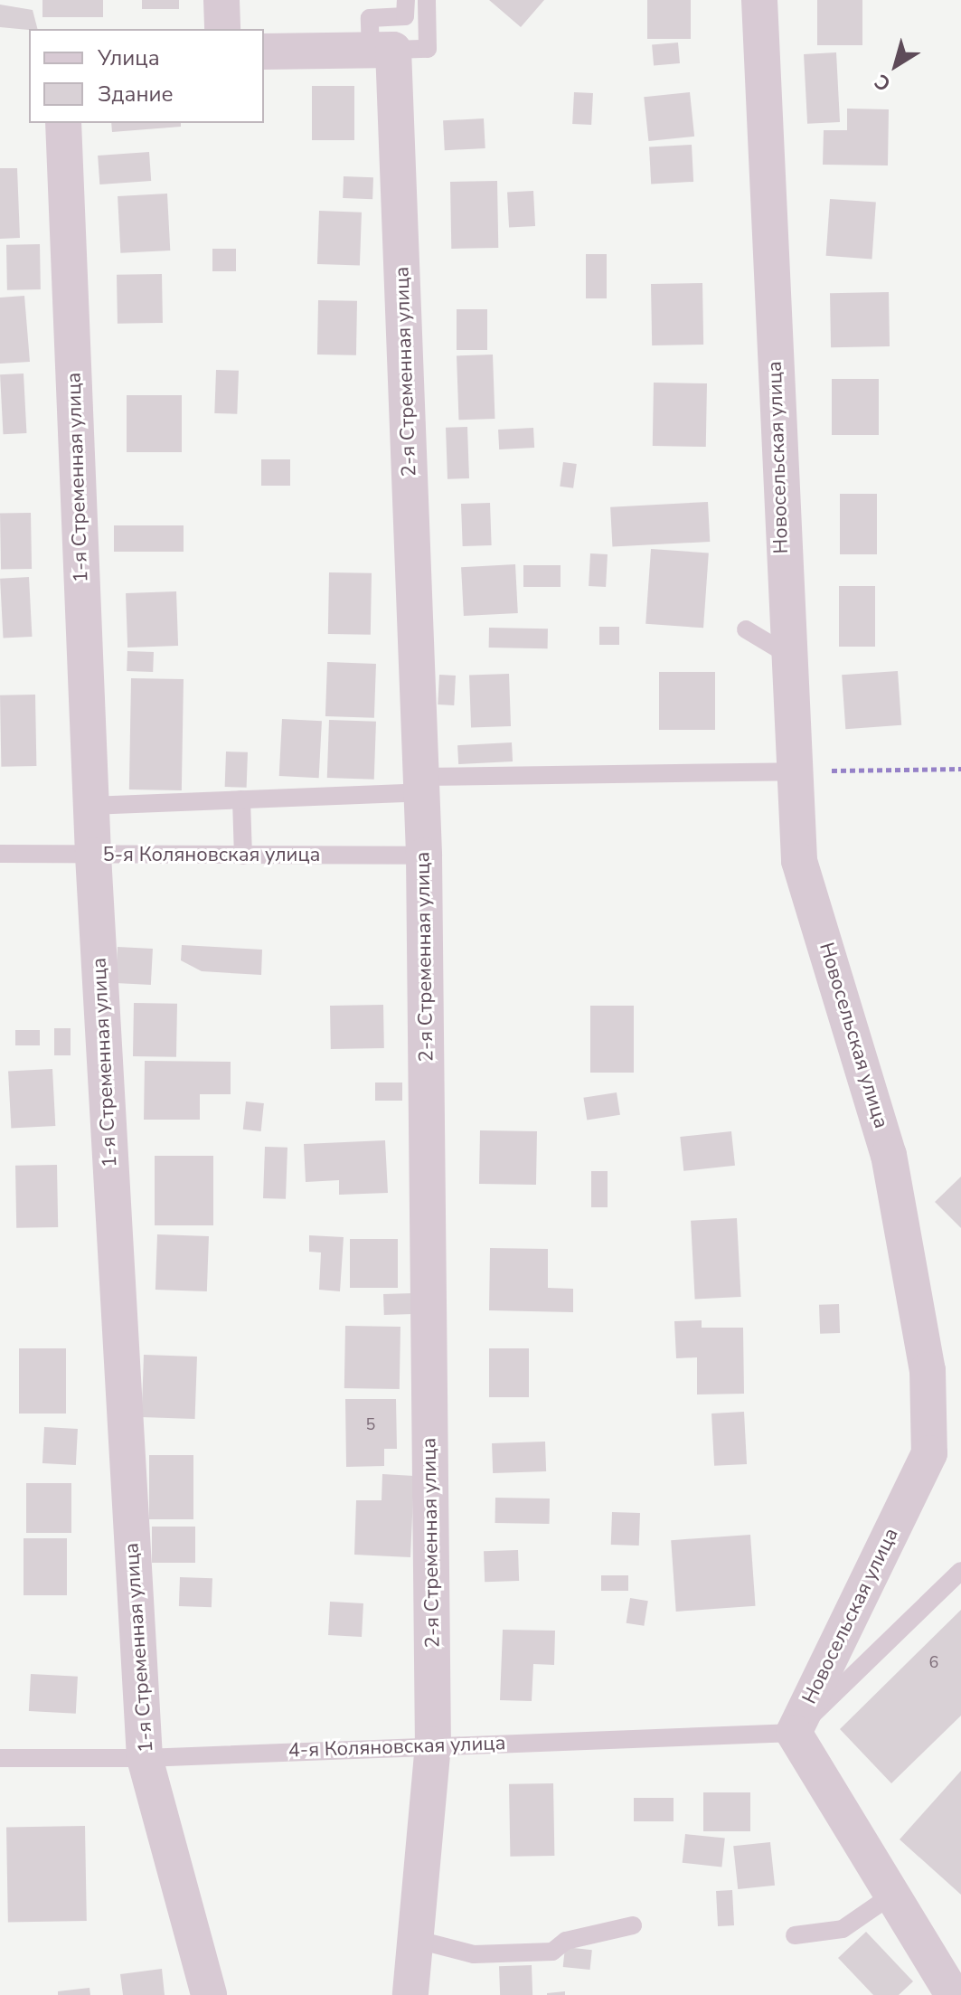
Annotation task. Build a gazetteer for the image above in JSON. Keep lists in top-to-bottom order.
{
  "streets": {
    "street": ["2-я Стременная улица", "Новосельская улица", "1-я Стременная улица"],
    "lane": ["5-я Коляновская улица", "4-я Коляновская улица"]
  },
  "crossings": [
    ["2-я Стременная улица", "5-я Коляновская улица"],
    ["2-я Стременная улица", "4-я Коляновская улица"],
    ["Новосельская улица", "4-я Коляновская улица"],
    ["1-я Стременная улица", "5-я Коляновская улица"],
    ["1-я Стременная улица", "4-я Коляновская улица"]
  ],
  "house_numbers": ["5", "6"],
  "legend": ["Улица", "Здание"],
  "north": "bottom left"
}
